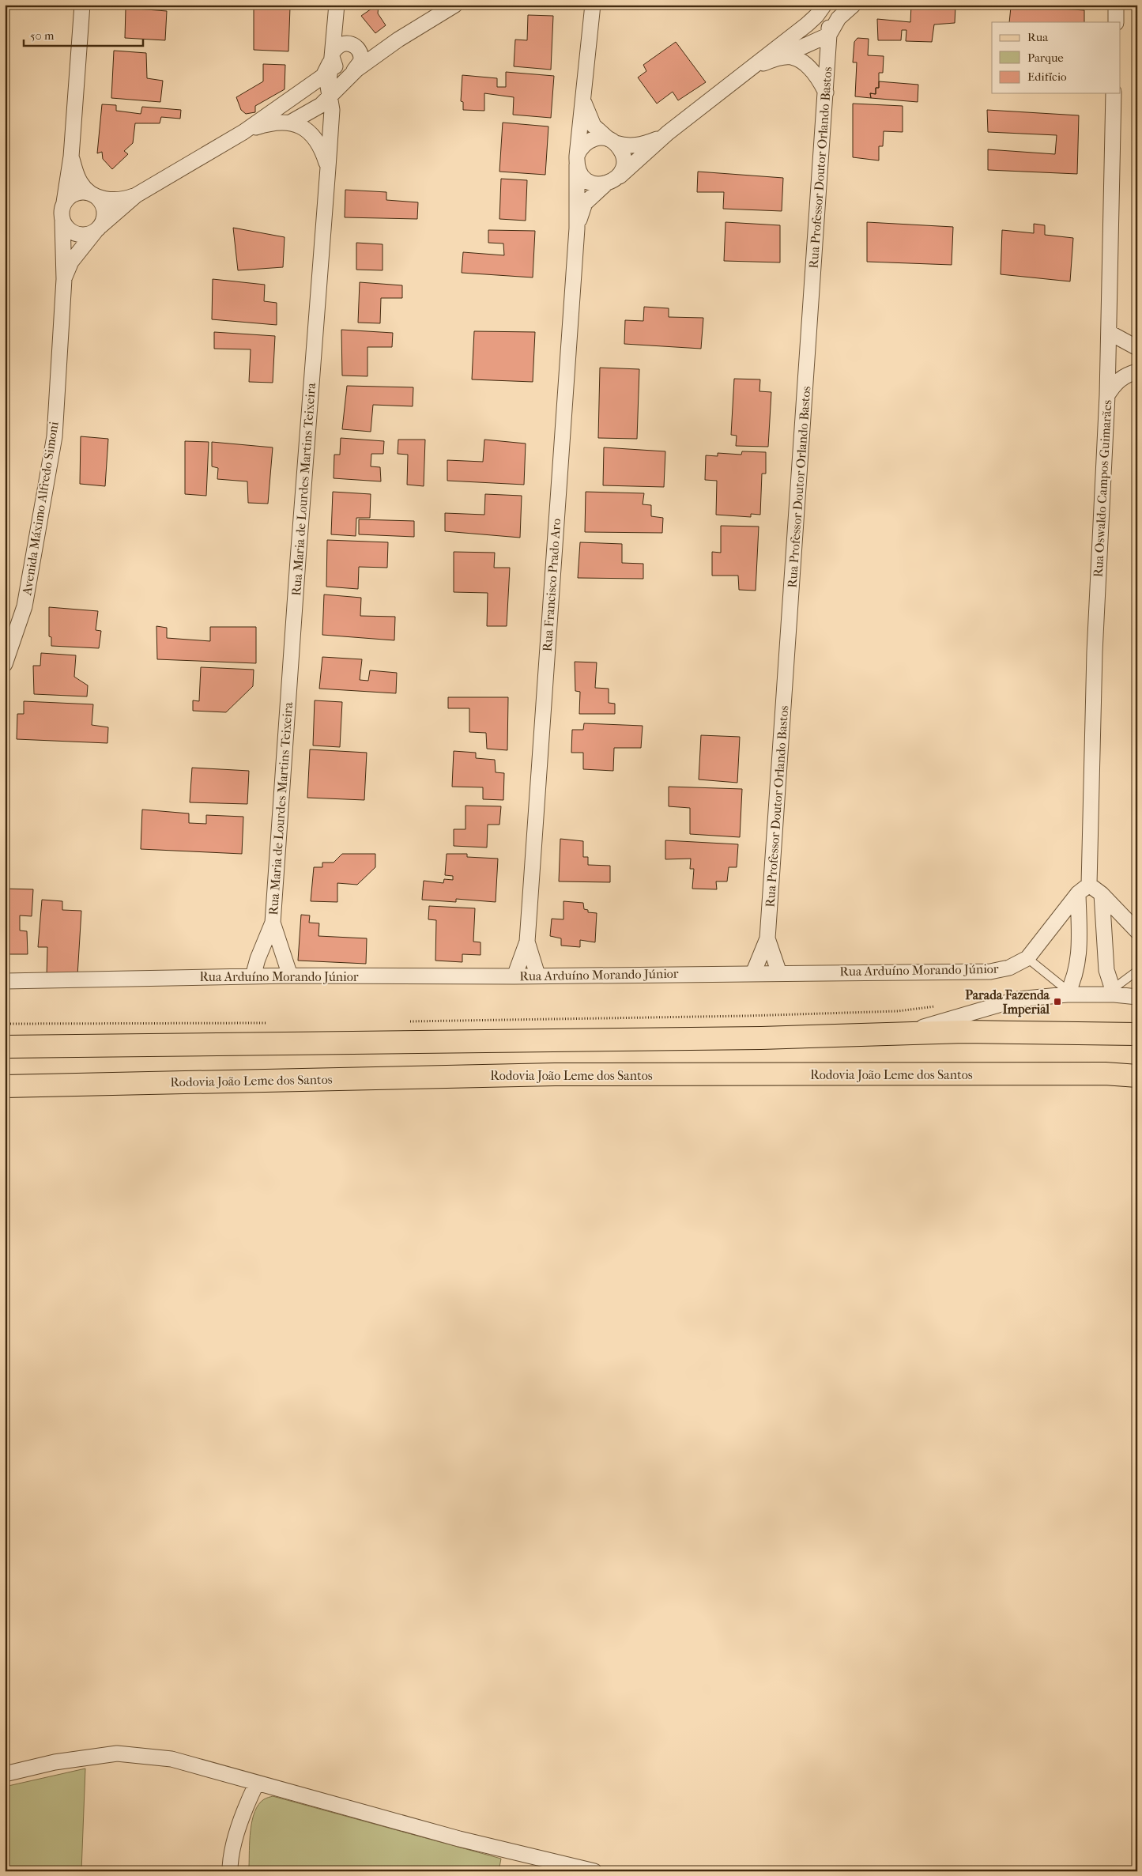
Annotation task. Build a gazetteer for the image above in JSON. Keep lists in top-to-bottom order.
{
  "streets": {
    "main road": ["Rodovia João Leme dos Santos"],
    "street": [
      "Rua Professor Doutor Orlando Bastos",
      "Rua Oswaldo Campos Guimarães",
      "Rua Maria de Lourdes Martins Teixeira",
      "Avenida Máximo Alfredo Simoni",
      "Rua Francisco Prado Aro",
      "Rua Arduíno Morando Júnior"
    ]
  },
  "crossings": [
    ["Rua Professor Doutor Orlando Bastos", "Rua Arduíno Morando Júnior"],
    ["Rua Oswaldo Campos Guimarães", "Rua Arduíno Morando Júnior"],
    ["Rua Maria de Lourdes Martins Teixeira", "Rua Arduíno Morando Júnior"],
    ["Rua Francisco Prado Aro", "Rua Arduíno Morando Júnior"]
  ],
  "places": {
    "transit": ["Parada Fazenda Imperial"]
  },
  "legend": ["Rua", "Parque", "Edifício"],
  "scale_bar": "50 m"
}
